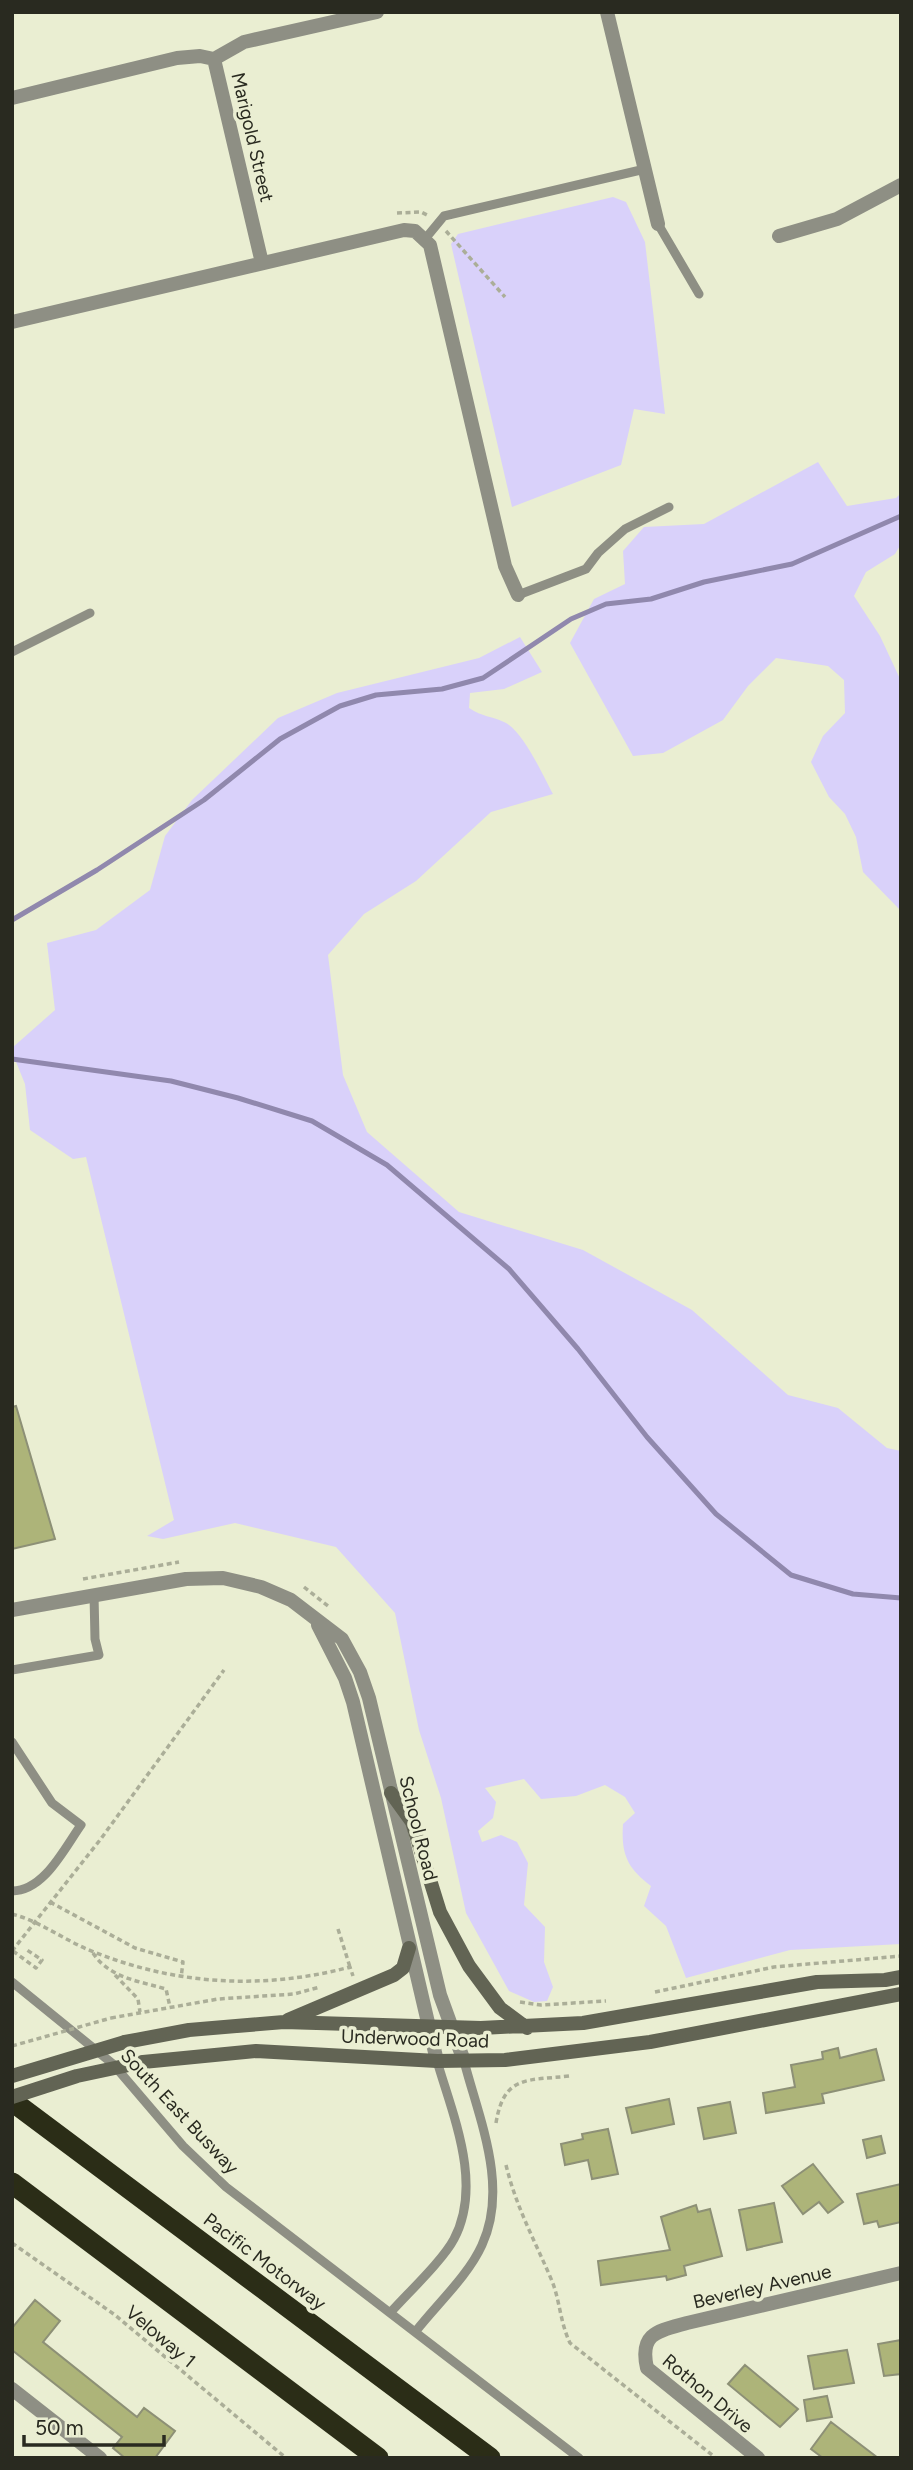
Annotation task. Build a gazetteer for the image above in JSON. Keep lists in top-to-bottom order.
{
  "streets": {
    "highway": ["Pacific Motorway"],
    "main road": ["Underwood Road"],
    "street": [
      "Marigold Street",
      "School Road",
      "Beverley Avenue",
      "Rothon Drive"
    ],
    "lane": ["South East Busway"],
    "path": ["Veloway 1"]
  },
  "crossings": [
    ["School Road", "Underwood Road"],
    ["Underwood Road", "Pacific Motorway"],
    ["Beverley Avenue", "Rothon Drive"]
  ],
  "scale_bar": "50 m"
}
